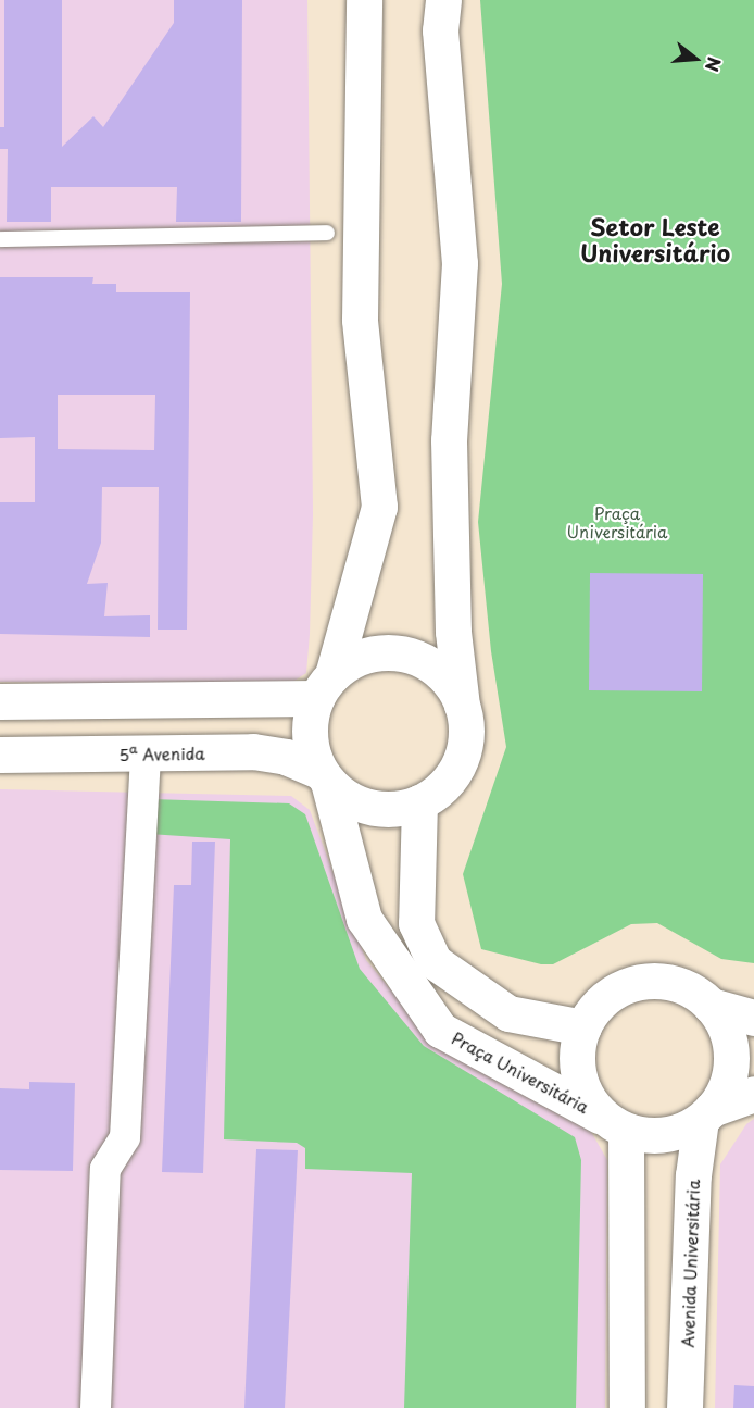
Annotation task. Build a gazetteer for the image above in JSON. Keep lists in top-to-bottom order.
{
  "streets": {
    "main road": ["5ª Avenida", "Praça Universitária", "Avenida Universitária"]
  },
  "crossings": [
    ["5ª Avenida", "Praça Universitária"],
    ["Praça Universitária", "Avenida Universitária"]
  ],
  "districts": ["Setor Leste Universitário"],
  "parks": ["Praça Universitária"],
  "north": "right"
}
